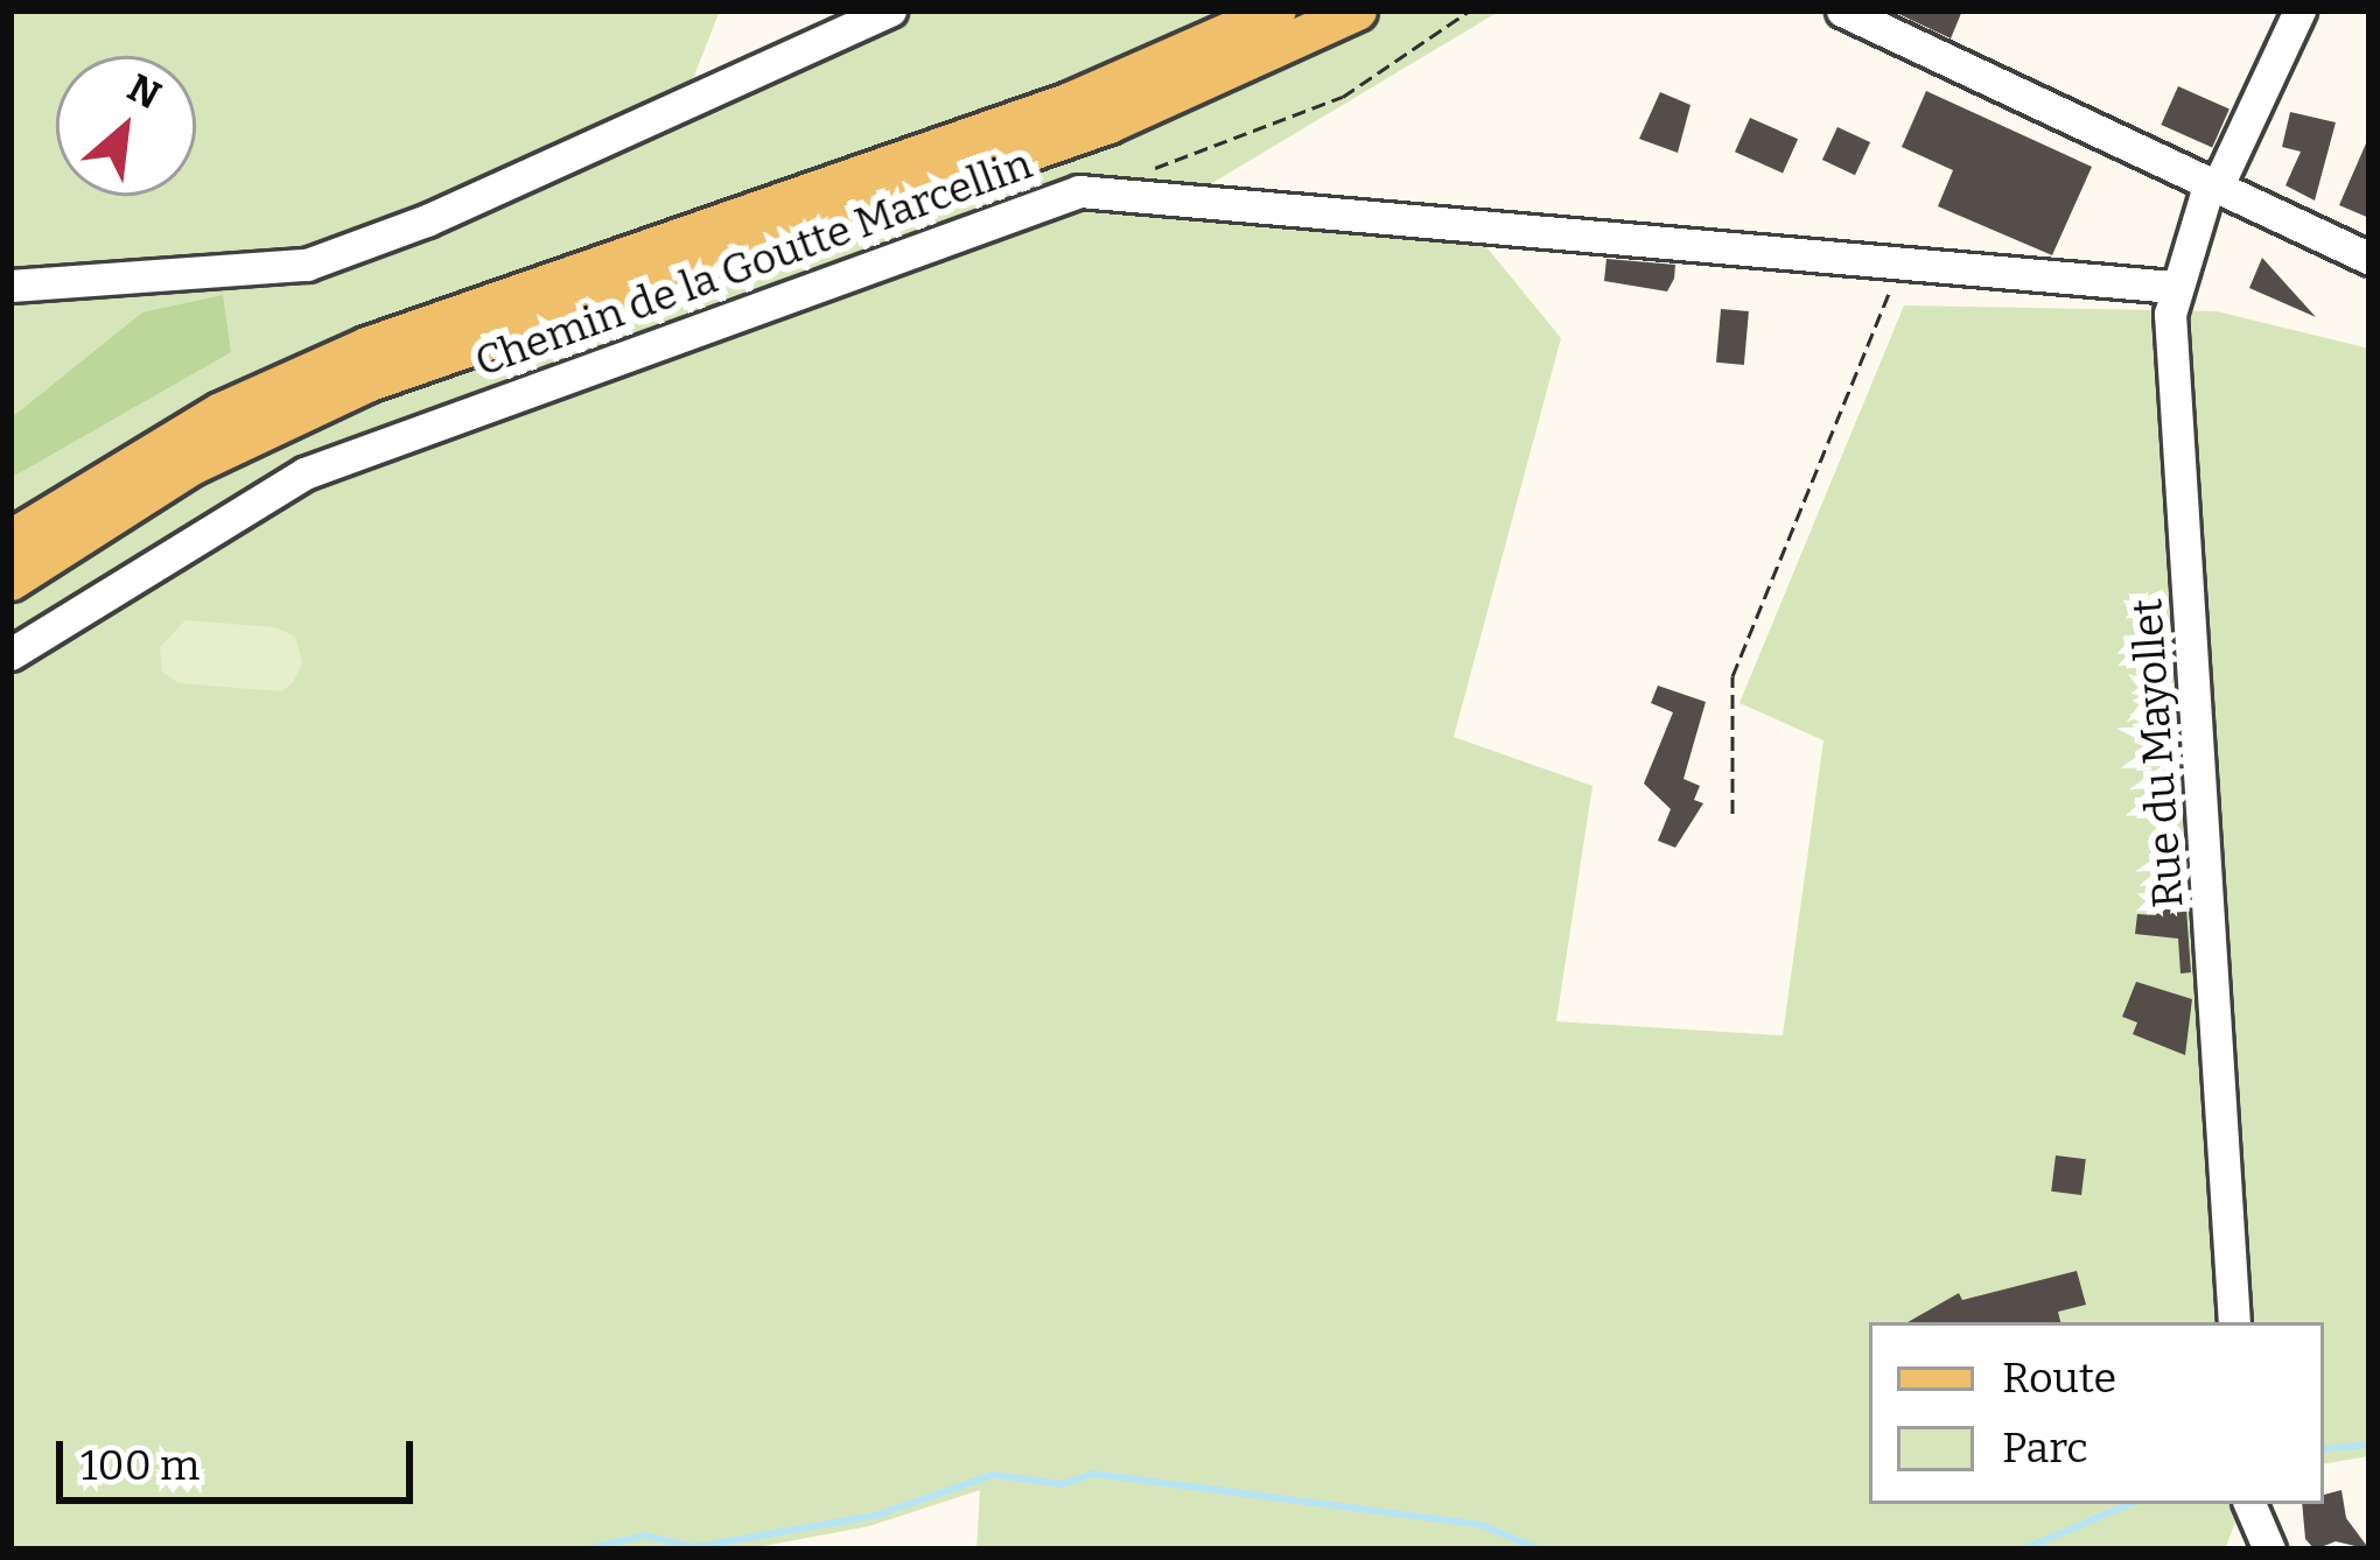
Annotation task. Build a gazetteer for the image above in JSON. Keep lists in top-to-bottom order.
{
  "streets": {
    "street": ["Chemin de la Goutte Marcellin", "Rue du Mayollet"]
  },
  "crossings": [
    ["Chemin de la Goutte Marcellin", "Rue du Mayollet"]
  ],
  "legend": ["Route", "Parc"],
  "scale_bar": "100 m",
  "north": "top right"
}
